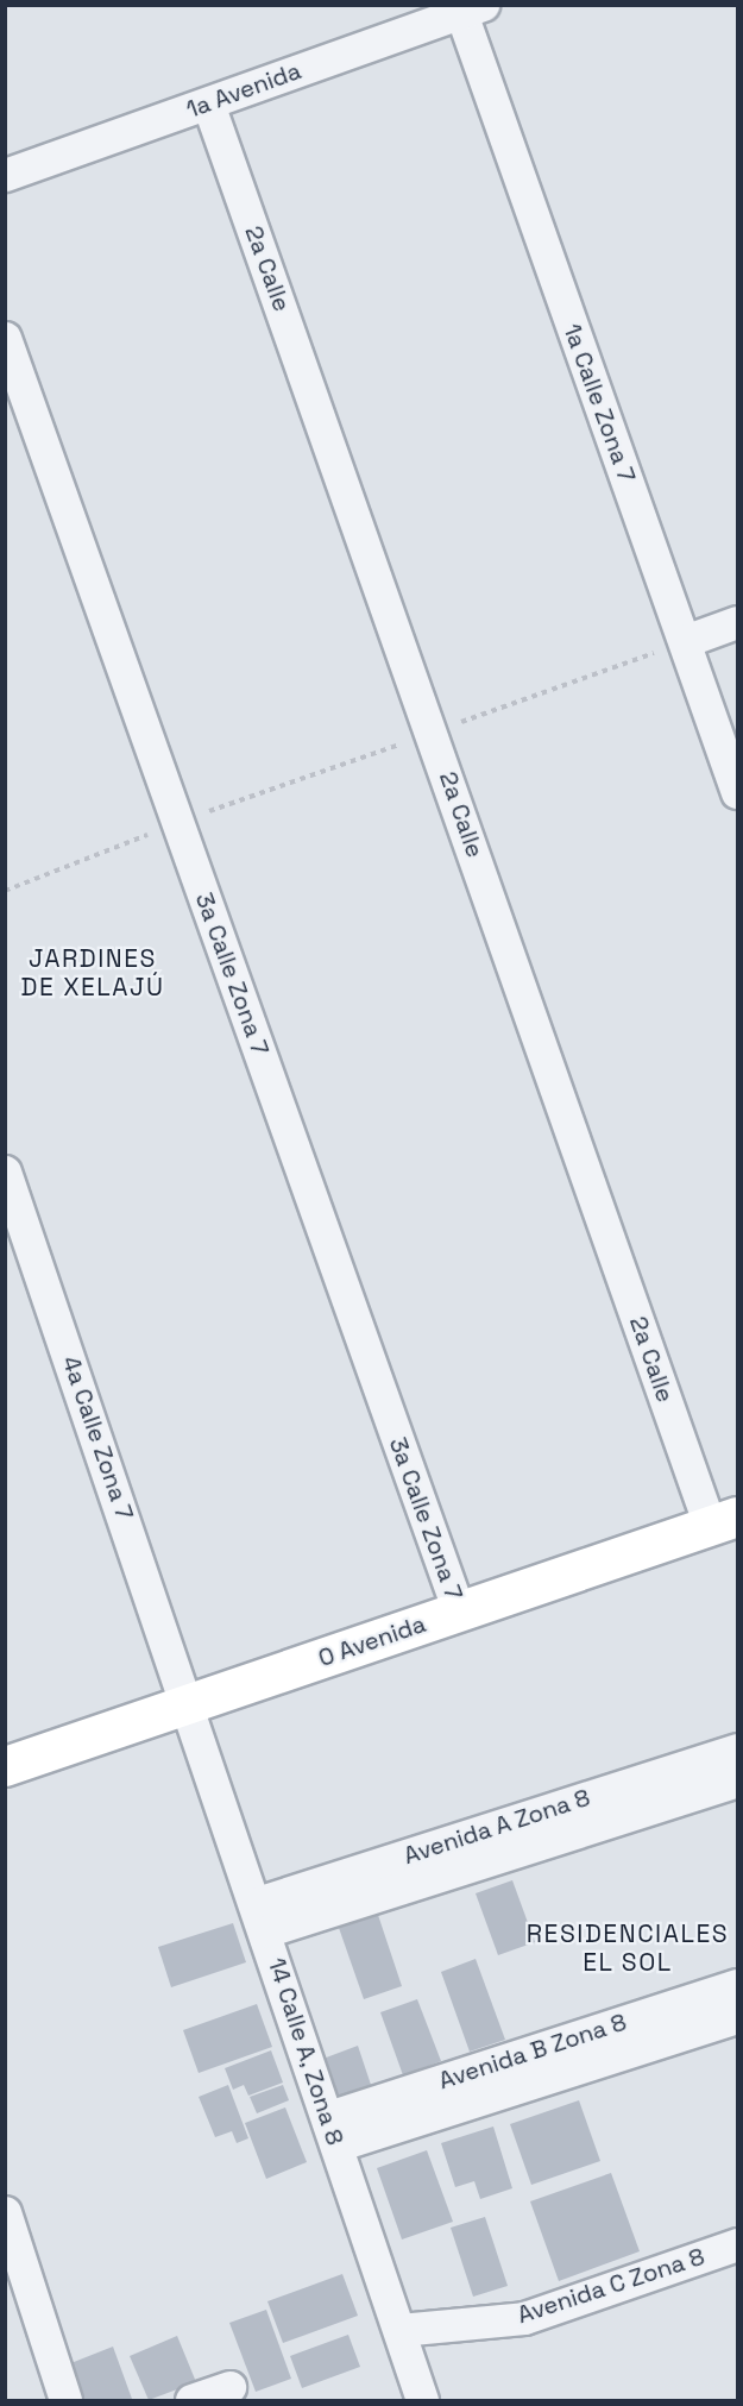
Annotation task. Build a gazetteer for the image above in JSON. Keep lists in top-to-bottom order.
{
  "streets": {
    "street": [
      "1a Avenida",
      "2a Calle",
      "1a Calle Zona 7",
      "3a Calle Zona 7",
      "4a Calle Zona 7",
      "0 Avenida",
      "Avenida A Zona 8",
      "14 Calle A, Zona 8",
      "Avenida B Zona 8",
      "Avenida C Zona 8"
    ]
  },
  "crossings": [
    ["1a Avenida", "2a Calle"],
    ["1a Avenida", "1a Calle Zona 7"],
    ["2a Calle", "0 Avenida"],
    ["3a Calle Zona 7", "0 Avenida"],
    ["4a Calle Zona 7", "0 Avenida"],
    ["4a Calle Zona 7", "14 Calle A, Zona 8"],
    ["0 Avenida", "14 Calle A, Zona 8"],
    ["Avenida A Zona 8", "14 Calle A, Zona 8"],
    ["14 Calle A, Zona 8", "Avenida B Zona 8"],
    ["14 Calle A, Zona 8", "Avenida C Zona 8"]
  ],
  "districts": ["JARDINES DE XELAJÚ", "RESIDENCIALES EL SOL"]
}
